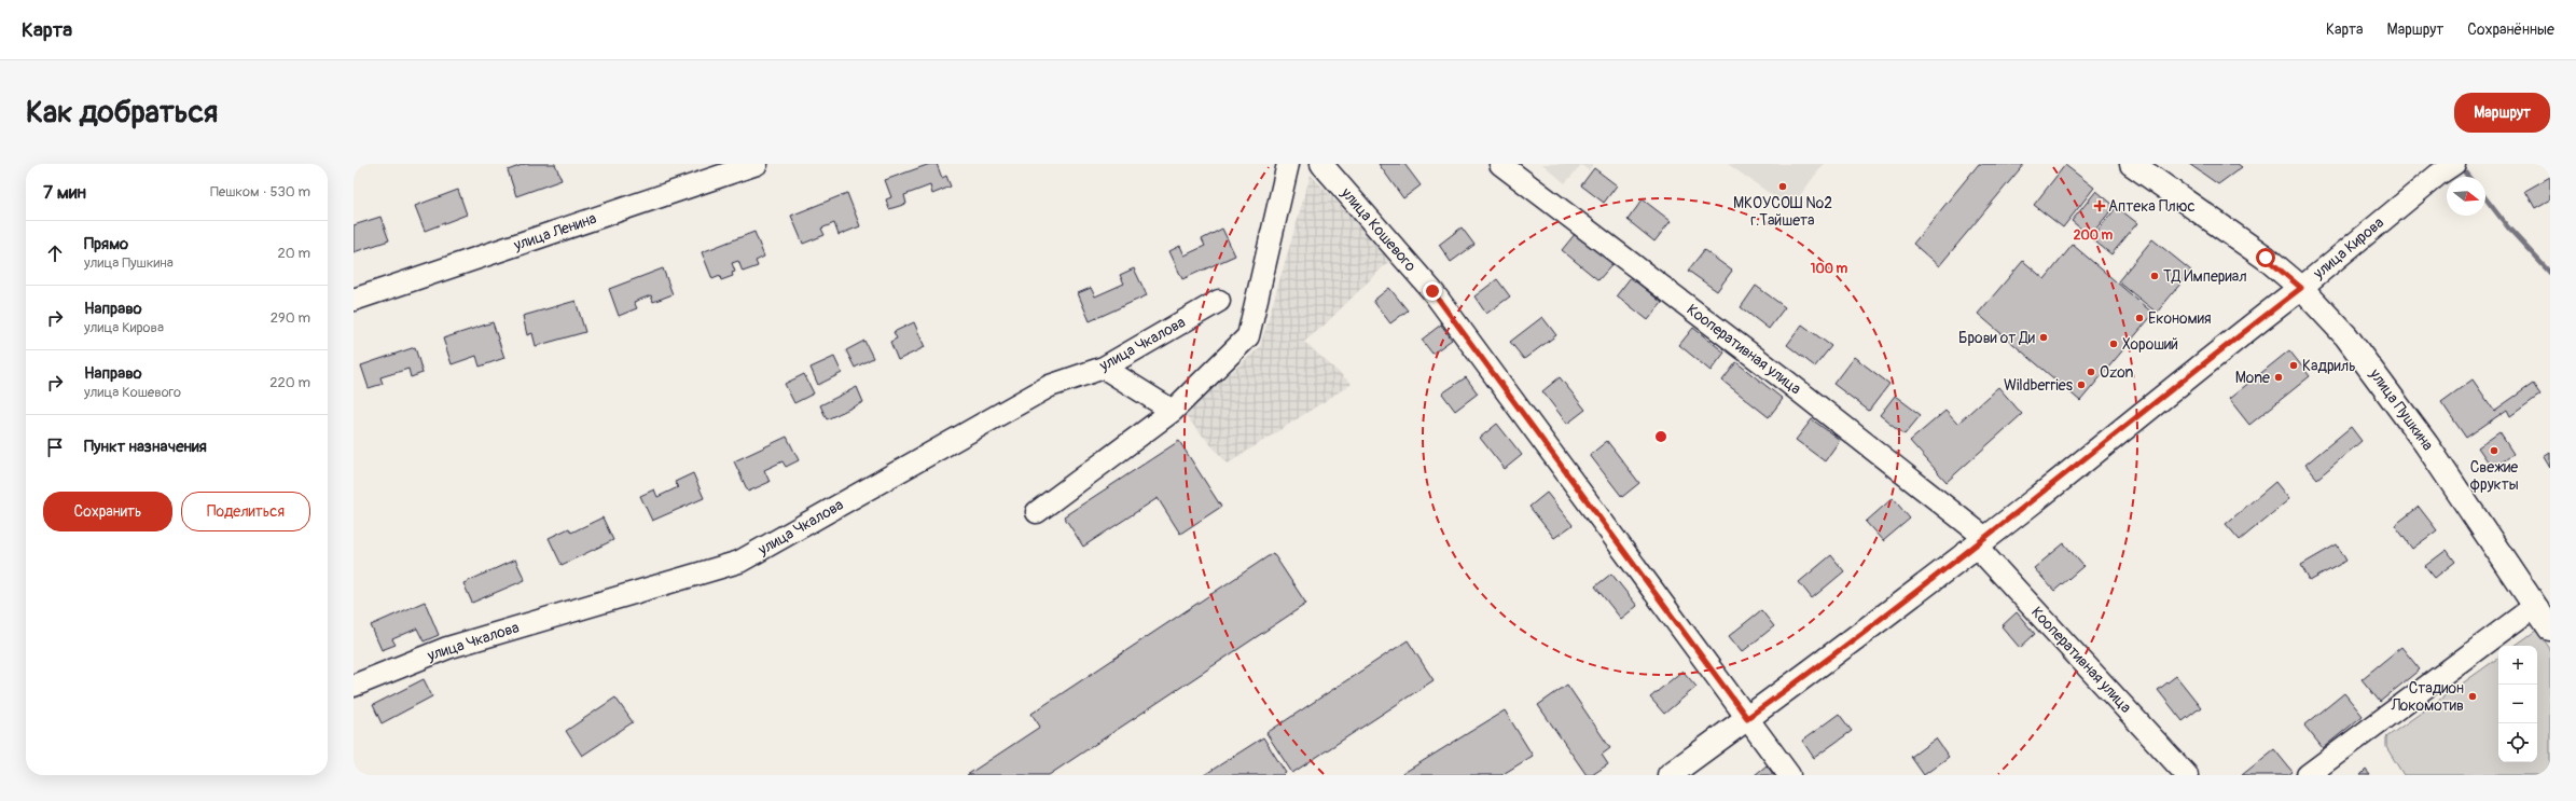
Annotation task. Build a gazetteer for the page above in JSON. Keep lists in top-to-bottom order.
{
  "streets": {
    "main road": ["улица Кирова", "улица Пушкина"],
    "street": [
      "улица Кошевого",
      "улица Ленина",
      "улица Чкалова",
      "Кооперативная улица"
    ]
  },
  "crossings": [
    ["улица Кошевого", "улица Кирова"],
    ["улица Кирова", "Кооперативная улица"],
    ["улица Кирова", "улица Пушкина"]
  ],
  "places": {
    "other": [
      "МКОУСОШ №2 г.Тайшета",
      "ТД Империал",
      "Економия",
      "Брови от Ди",
      "Хороший",
      "Кадриль",
      "Ozon",
      "Mone",
      "Wildberries",
      "Свежие фрукты",
      "Стадион Локомотив"
    ],
    "health": ["Аптека Плюс"]
  },
  "north": "right",
  "page": {
    "header": "Карта",
    "nav": ["Карта", "Маршрут", "Сохранённые"],
    "buttons": [
      "Маршрут",
      ["Сохранить", "Поделиться"]
    ],
    "title": "Как добраться",
    "heading": ["7 мин", "Пешком · 530 m"],
    "list": [
      ["Прямо", "улица Пушкина", "20 m"],
      ["Направо", "улица Кирова", "290 m"],
      ["Направо", "улица Кошевого", "220 m"],
      "Пункт назначения"
    ],
    "map_buttons": ["+", "−"]
  },
  "rings": ["200 m", "100 m"]
}
